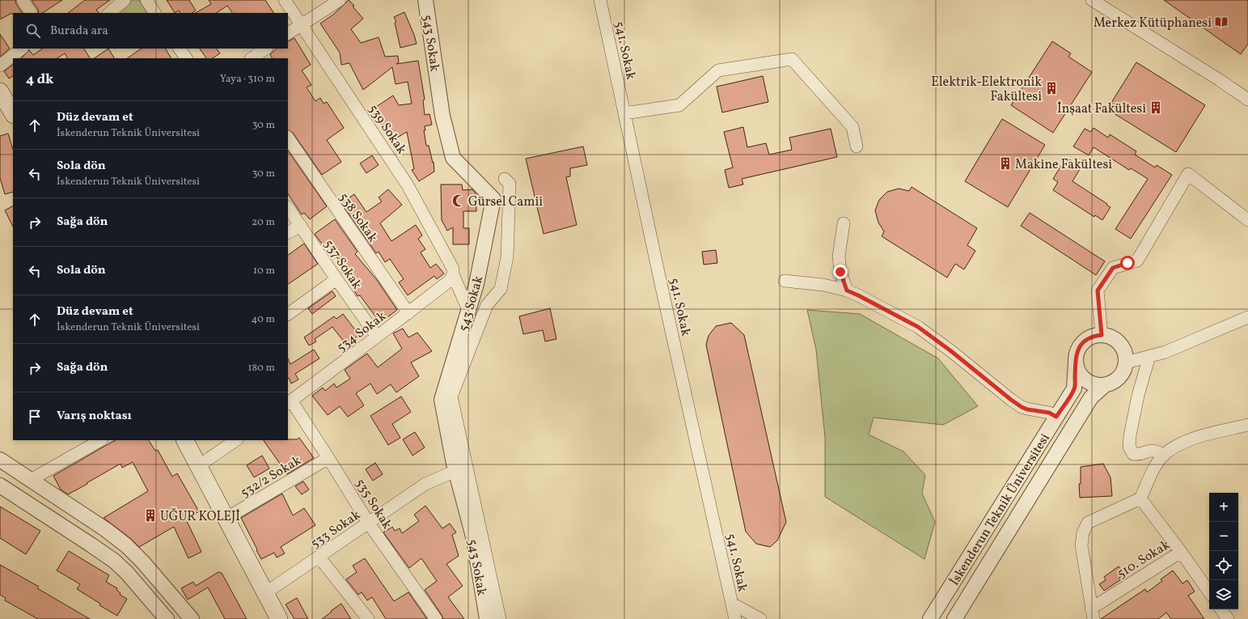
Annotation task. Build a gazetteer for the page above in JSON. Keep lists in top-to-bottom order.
{
  "streets": {
    "street": [
      "543 Sokak",
      "541. Sokak",
      "539 Sokak",
      "538 Sokak",
      "537 Sokak",
      "534 Sokak",
      "532/2 Sokak",
      "535 Sokak",
      "İskenderun Teknik Üniversitesi",
      "533 Sokak",
      "510. Sokak"
    ]
  },
  "crossings": [
    ["543 Sokak", "539 Sokak"],
    ["543 Sokak", "533 Sokak"],
    ["539 Sokak", "534 Sokak"],
    ["538 Sokak", "534 Sokak"],
    ["537 Sokak", "534 Sokak"],
    ["534 Sokak", "535 Sokak"],
    ["532/2 Sokak", "535 Sokak"],
    ["535 Sokak", "533 Sokak"]
  ],
  "places": {
    "library": ["Merkez Kütüphanesi"],
    "building": [
      "Elektrik-Elektronik Fakültesi",
      "İnşaat Fakültesi",
      "Makine Fakültesi",
      "UĞUR KOLEJİ"
    ],
    "mosque": ["Gürsel Camii"]
  },
  "page": {
    "search": "Burada ara",
    "heading": ["4 dk", "Yaya · 310 m"],
    "list": [
      ["Düz devam et", "İskenderun Teknik Üniversitesi", "30 m"],
      ["Sola dön", "İskenderun Teknik Üniversitesi", "30 m"],
      ["Sağa dön", "20 m"],
      ["Sola dön", "10 m"],
      ["Düz devam et", "İskenderun Teknik Üniversitesi", "40 m"],
      ["Sağa dön", "180 m"],
      "Varış noktası"
    ],
    "map_buttons": ["+", "−"]
  }
}
